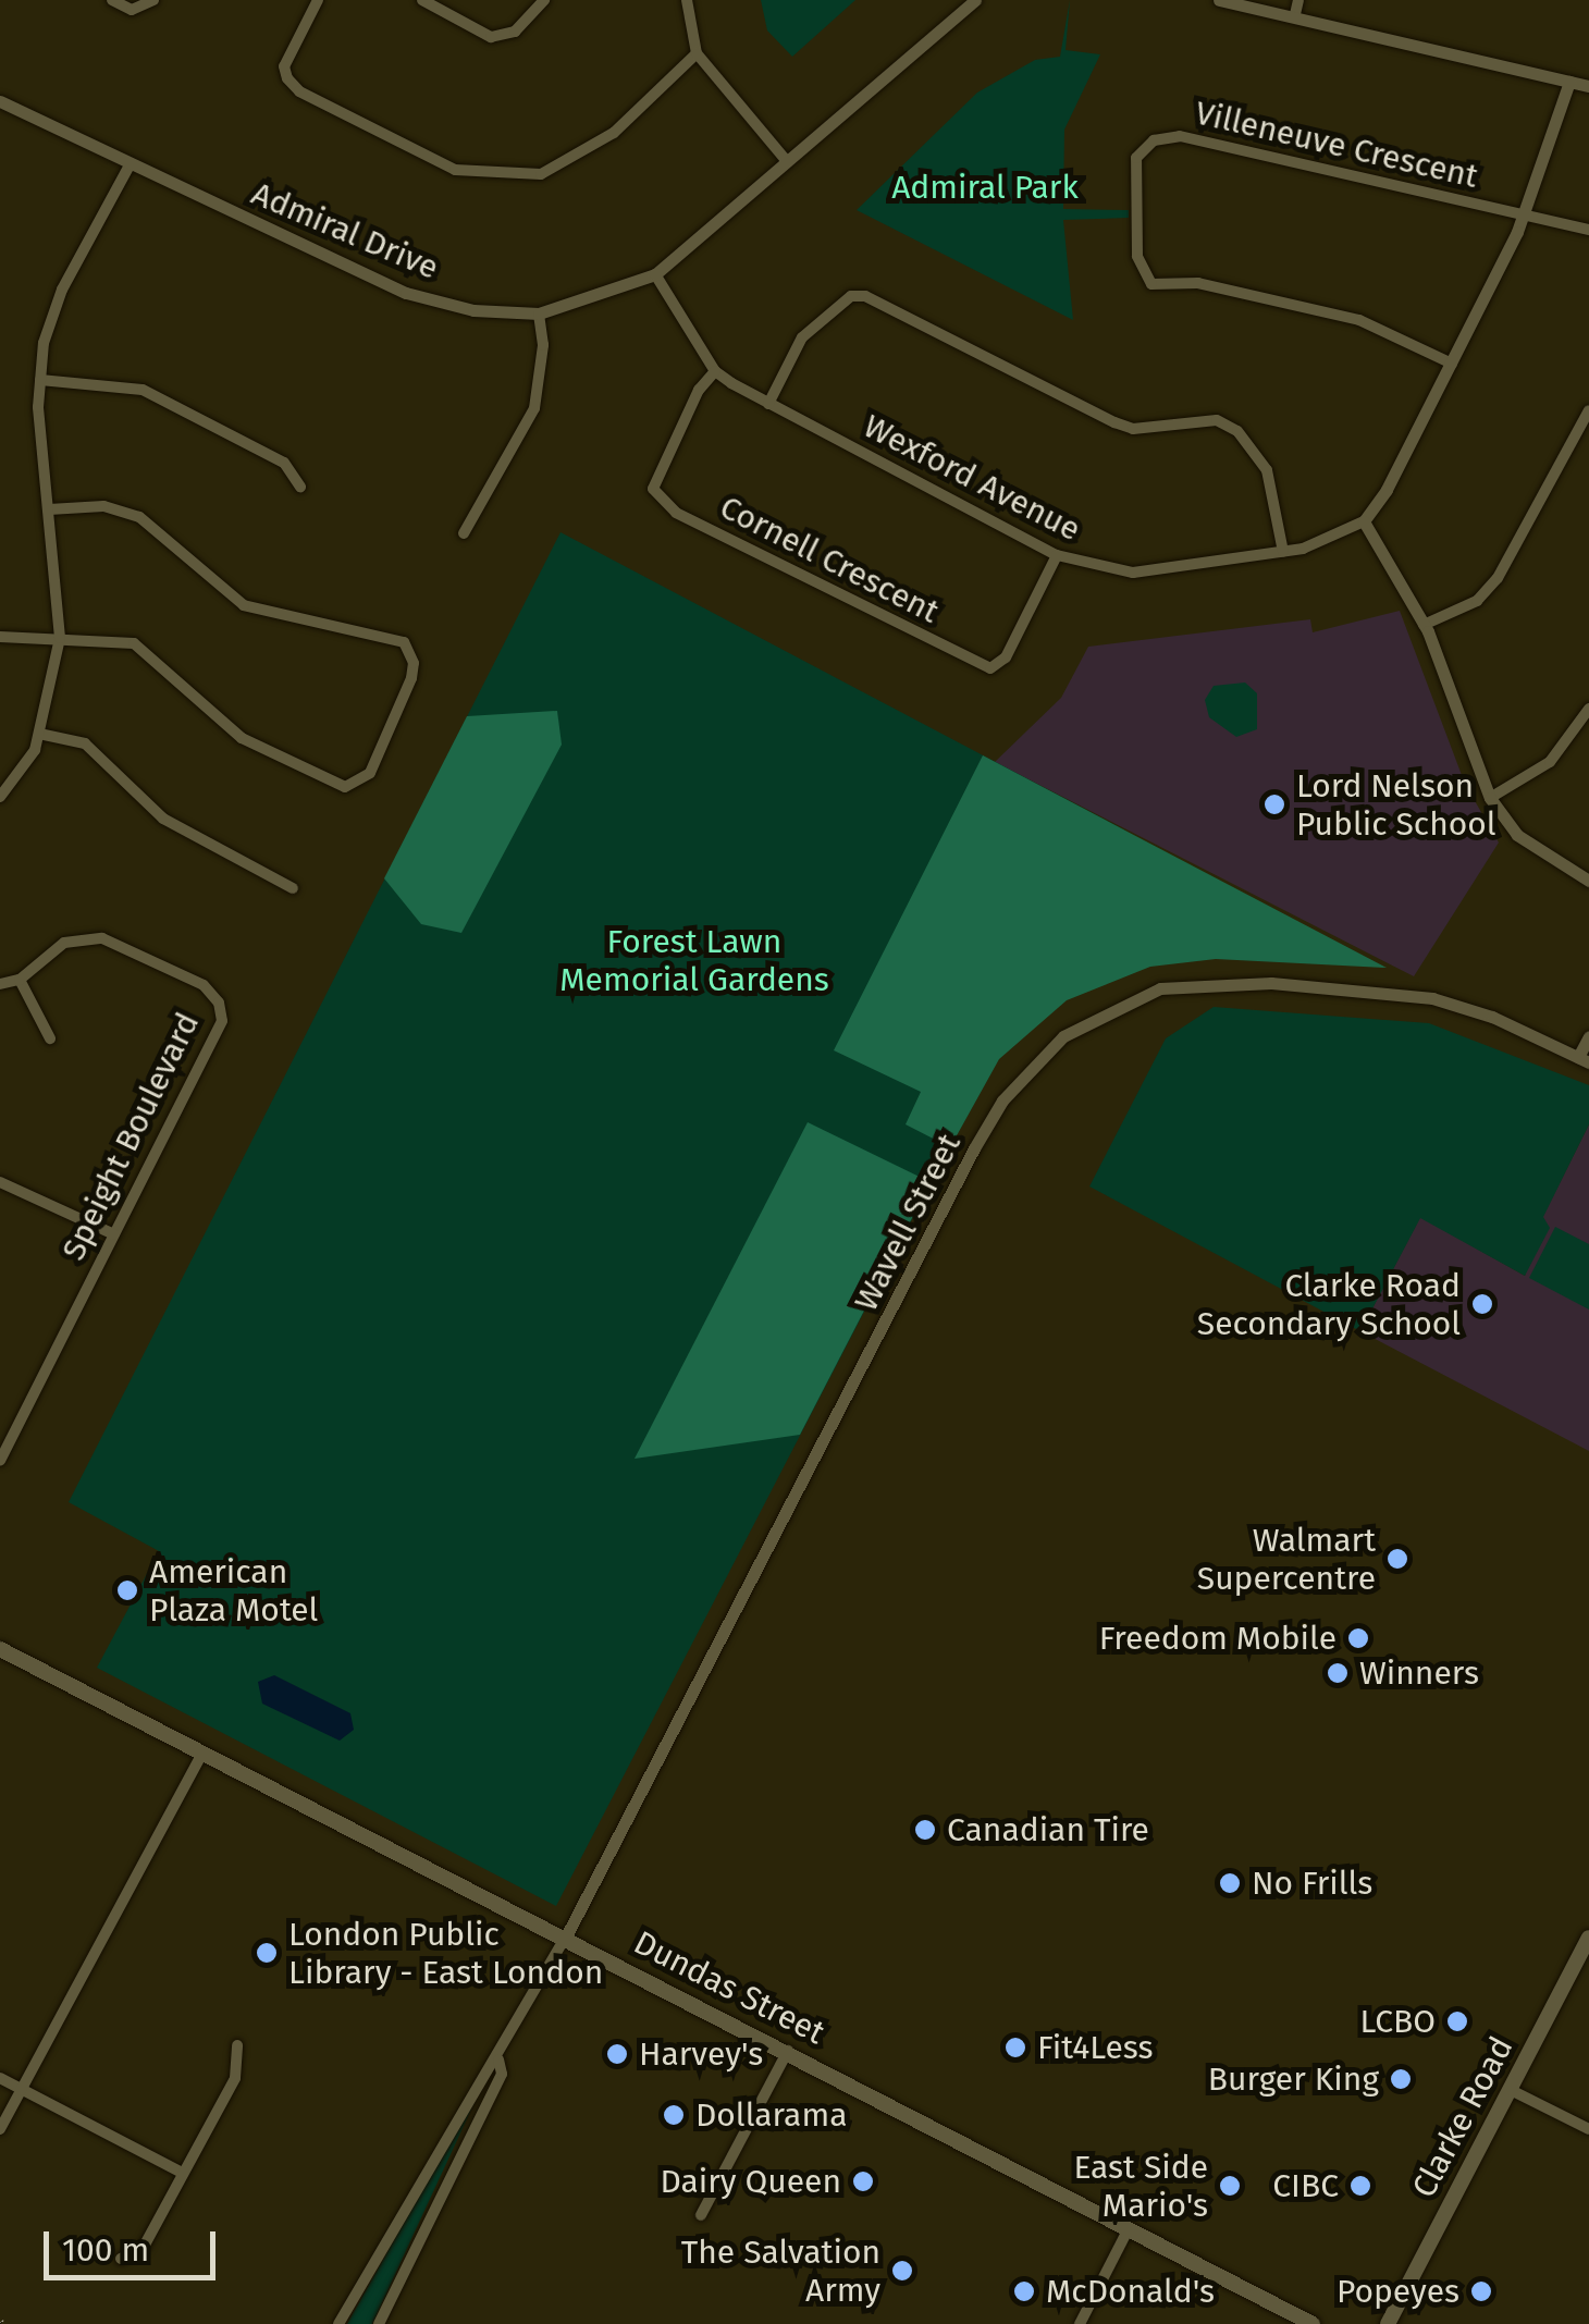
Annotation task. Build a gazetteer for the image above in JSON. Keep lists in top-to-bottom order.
{
  "streets": {
    "main road": ["Dundas Street", "Clarke Road"],
    "street": [
      "Villeneuve Crescent",
      "Admiral Drive",
      "Wexford Avenue",
      "Cornell Crescent",
      "Speight Boulevard",
      "Wavell Street"
    ]
  },
  "crossings": [
    ["Admiral Drive", "Wexford Avenue"],
    ["Wexford Avenue", "Cornell Crescent"],
    ["Wavell Street", "Dundas Street"]
  ],
  "parks": ["Admiral Park", "Forest Lawn Memorial Gardens"],
  "places": [
    "Lord Nelson Public School",
    "Clarke Road Secondary School",
    "Walmart Supercentre",
    "American Plaza Motel",
    "Freedom Mobile",
    "Winners",
    "Canadian Tire",
    "No Frills",
    "London Public Library - East London",
    "LCBO",
    "Fit4Less",
    "Harvey's",
    "Burger King",
    "Dollarama",
    "Dairy Queen",
    "East Side Mario's",
    "CIBC",
    "The Salvation Army",
    "McDonald's",
    "Popeyes"
  ],
  "scale_bar": "100 m"
}
